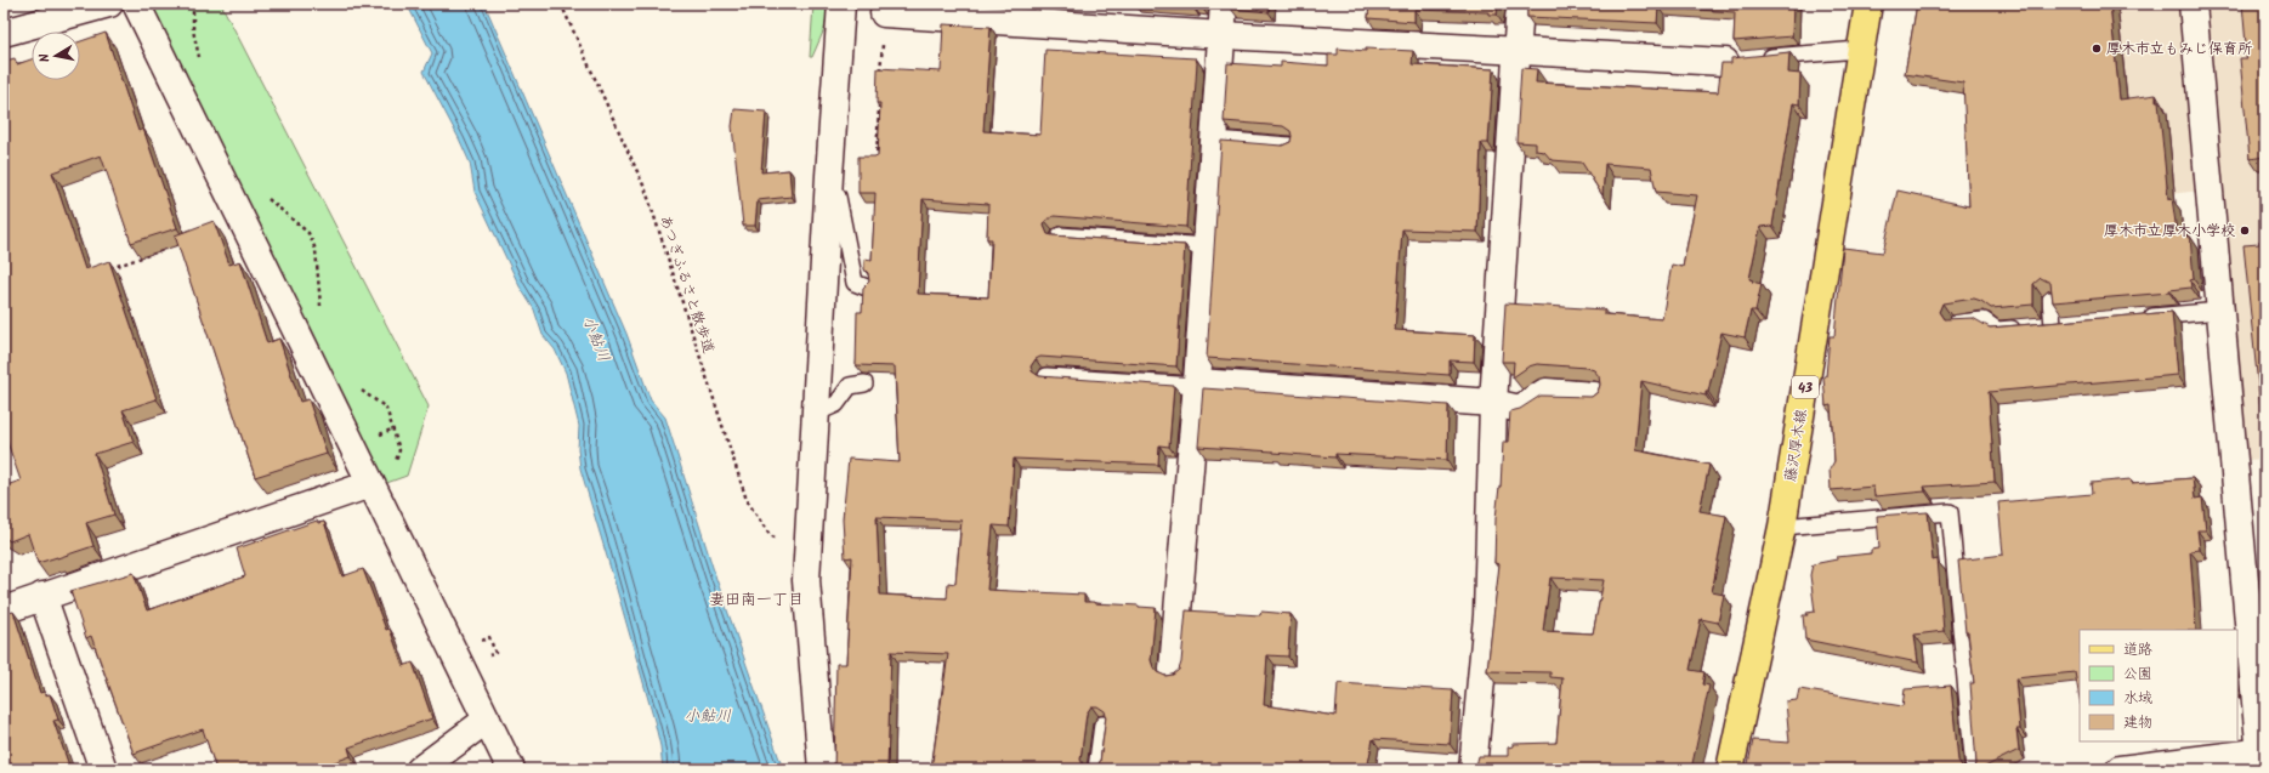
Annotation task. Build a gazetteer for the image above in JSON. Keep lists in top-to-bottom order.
{
  "streets": {
    "main road": ["43", "藤沢厚木線"],
    "path": ["あつぎふるさと散歩道"]
  },
  "districts": ["妻田南一丁目"],
  "water": ["小鮎川"],
  "places": ["厚木市立もみじ保育所", "厚木市立厚木小学校"],
  "legend": [
    "道路",
    "公園",
    "水域",
    "建物"
  ],
  "north": "left"
}
